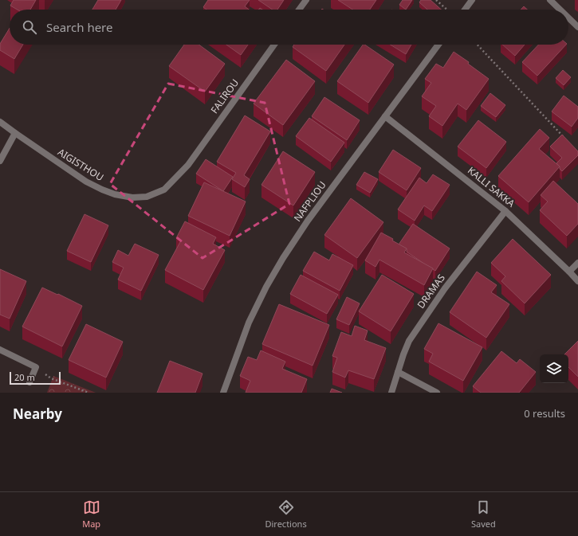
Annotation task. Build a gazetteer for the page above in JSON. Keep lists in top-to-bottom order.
{
  "streets": {
    "street": [
      "FALIROU",
      "AIGISTHOU",
      "KALLI SAKKA",
      "NAFPLIOU",
      "DRAMAS"
    ]
  },
  "crossings": [
    ["FALIROU", "AIGISTHOU"],
    ["KALLI SAKKA", "NAFPLIOU"],
    ["KALLI SAKKA", "DRAMAS"]
  ],
  "scale_bar": "20 m",
  "page": {
    "search": "Search here",
    "scale": "20 m",
    "heading": ["Nearby", "0 results"],
    "nav": ["Map", "Directions", "Saved"]
  }
}
